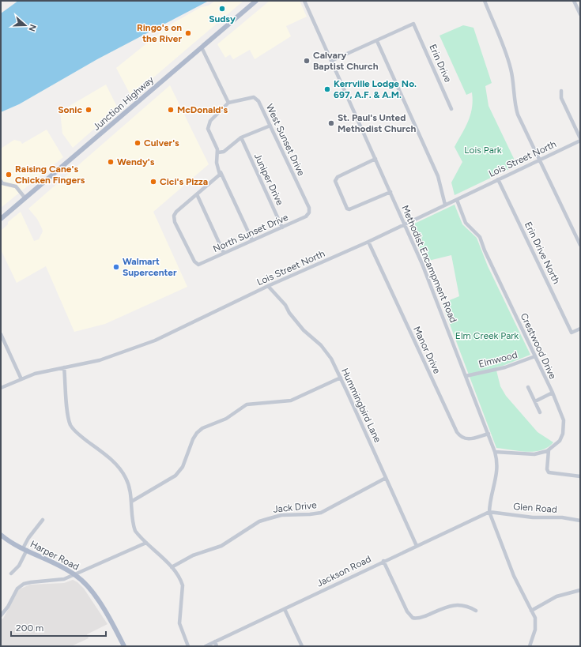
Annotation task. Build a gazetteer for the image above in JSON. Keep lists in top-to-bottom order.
{
  "streets": {
    "main road": ["Junction Highway", "Harper Road"],
    "street": [
      "Erin Drive",
      "West Sunset Drive",
      "Lois Street North",
      "Juniper Drive",
      "North Sunset Drive",
      "Erin Drive North",
      "Methodist Encampment Road",
      "Crestwood Drive",
      "Manor Drive",
      "Elmwood",
      "Hummingbird Lane",
      "Jack Drive",
      "Glen Road",
      "Jackson Road"
    ]
  },
  "crossings": [
    ["West Sunset Drive", "North Sunset Drive"],
    ["Lois Street North", "Erin Drive North"],
    ["Lois Street North", "Methodist Encampment Road"],
    ["Lois Street North", "Crestwood Drive"],
    ["Lois Street North", "Manor Drive"],
    ["Lois Street North", "Hummingbird Lane"],
    ["Juniper Drive", "North Sunset Drive"],
    ["Methodist Encampment Road", "Crestwood Drive"],
    ["Methodist Encampment Road", "Manor Drive"],
    ["Methodist Encampment Road", "Elmwood"],
    ["Methodist Encampment Road", "Glen Road"],
    ["Methodist Encampment Road", "Jackson Road"],
    ["Crestwood Drive", "Elmwood"],
    ["Hummingbird Lane", "Jack Drive"],
    ["Hummingbird Lane", "Jackson Road"],
    ["Glen Road", "Jackson Road"]
  ],
  "parks": ["Lois Park", "Elm Creek Park"],
  "places": [
    "Sudsy",
    "Ringo's on the River",
    "Calvary Baptist Church",
    "Kerrville Lodge No. 697, A.F. & A.M.",
    "Sonic",
    "McDonald's",
    "St. Paul's Unted Methodist Church",
    "Culver's",
    "Wendy's",
    "Raising Cane's Chicken Fingers",
    "Cici's Pizza",
    "Walmart Supercenter"
  ],
  "scale_bar": "200 m",
  "north": "right"
}
